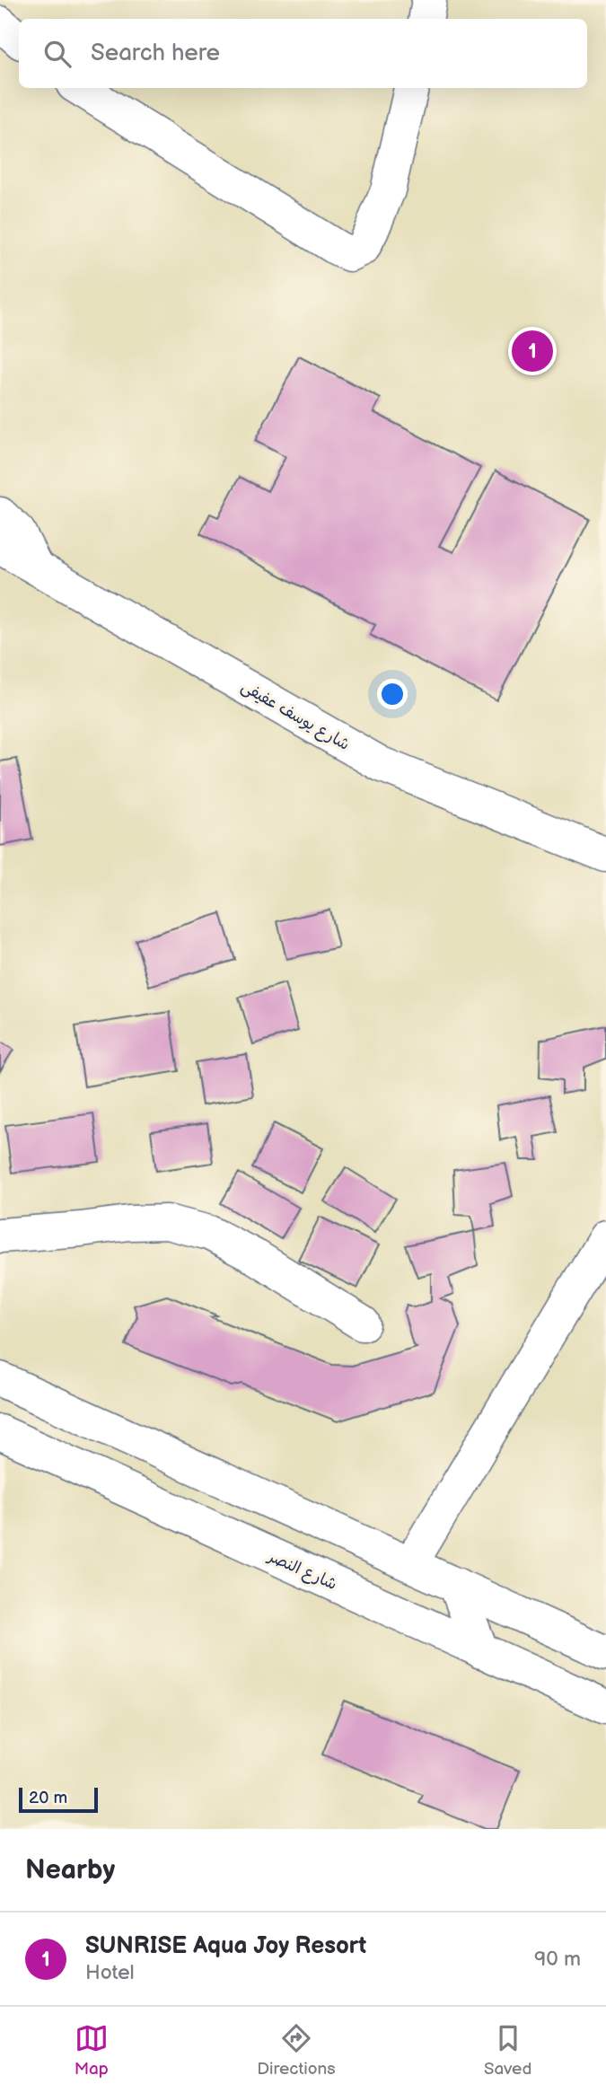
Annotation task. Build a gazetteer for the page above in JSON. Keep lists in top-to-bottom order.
{
  "streets": {
    "street": ["شارع يوسف عفيفى", "شارع النصر"]
  },
  "scale_bar": "20 m",
  "page": {
    "search": "Search here",
    "pins": "1",
    "scale": "20 m",
    "heading": "Nearby",
    "list": [
      {
        "mark": "1",
        "name": "SUNRISE Aqua Joy Resort",
        "note": "Hotel",
        "value": "90 m"
      }
    ],
    "nav": ["Map", "Directions", "Saved"]
  }
}
